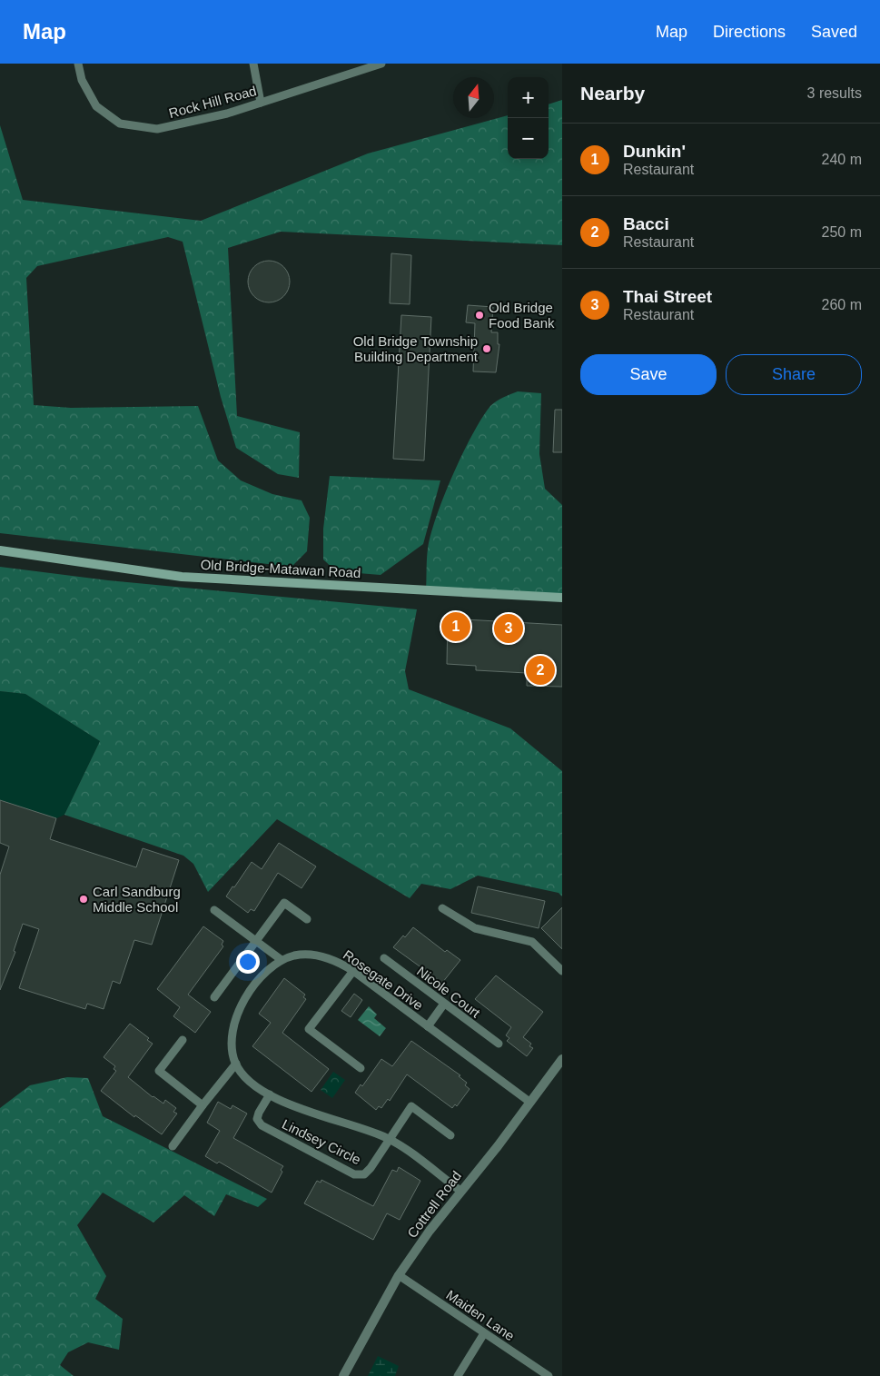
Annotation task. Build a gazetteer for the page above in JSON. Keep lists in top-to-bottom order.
{
  "streets": {
    "main road": ["Old Bridge-Matawan Road"],
    "street": [
      "Rock Hill Road",
      "Rosegate Drive",
      "Nicole Court",
      "Lindsey Circle",
      "Cottrell Road",
      "Maiden Lane"
    ]
  },
  "crossings": [
    ["Rosegate Drive", "Lindsey Circle"],
    ["Rosegate Drive", "Cottrell Road"],
    ["Cottrell Road", "Maiden Lane"]
  ],
  "places": ["Old Bridge Food Bank", "Old Bridge Township Building Department", "Carl Sandburg Middle School"],
  "north": "top",
  "page": {
    "header": "Map",
    "nav": ["Map", "Directions", "Saved"],
    "heading": ["Nearby", "3 results"],
    "map_buttons": ["+", "−"],
    "list": [
      {
        "mark": "1",
        "name": "Dunkin'",
        "note": "Restaurant",
        "value": "240 m"
      },
      {
        "mark": "2",
        "name": "Bacci",
        "note": "Restaurant",
        "value": "250 m"
      },
      {
        "mark": "3",
        "name": "Thai Street",
        "note": "Restaurant",
        "value": "260 m"
      }
    ],
    "buttons": ["Save", "Share"],
    "pins": ["1", "3", "2"]
  }
}
